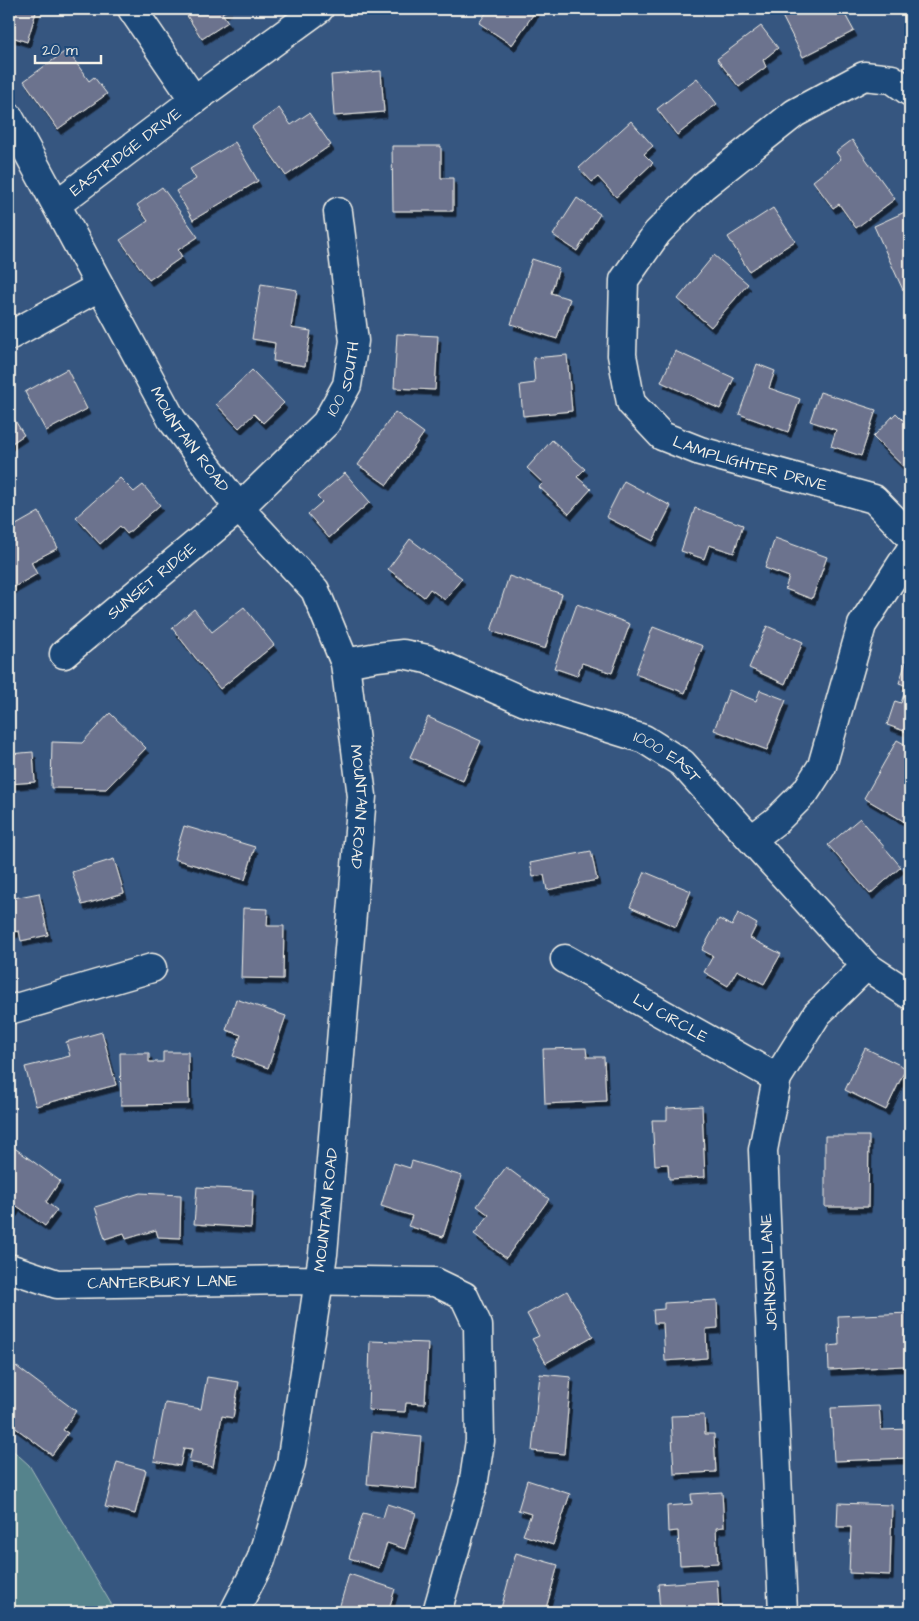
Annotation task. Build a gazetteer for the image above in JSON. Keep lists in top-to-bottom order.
{
  "streets": {
    "street": [
      "EASTRIDGE DRIVE",
      "100 SOUTH",
      "MOUNTAIN ROAD",
      "LAMPLIGHTER DRIVE",
      "SUNSET RIDGE",
      "1000 EAST",
      "LJ CIRCLE",
      "JOHNSON LANE",
      "CANTERBURY LANE"
    ]
  },
  "crossings": [
    ["EASTRIDGE DRIVE", "MOUNTAIN ROAD"],
    ["100 SOUTH", "MOUNTAIN ROAD"],
    ["100 SOUTH", "SUNSET RIDGE"],
    ["MOUNTAIN ROAD", "SUNSET RIDGE"],
    ["MOUNTAIN ROAD", "1000 EAST"],
    ["MOUNTAIN ROAD", "CANTERBURY LANE"],
    ["1000 EAST", "JOHNSON LANE"],
    ["LJ CIRCLE", "JOHNSON LANE"]
  ],
  "scale_bar": "20 m"
}
